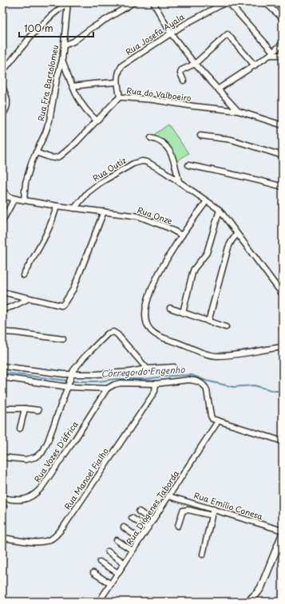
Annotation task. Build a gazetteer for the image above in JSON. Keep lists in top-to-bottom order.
{
  "streets": {
    "street": [
      "Rua Josefa Ayala",
      "Rua Fra Bartolomeu",
      "Rua do Valboeiro",
      "Rua Outiz",
      "Rua Onze",
      "Rua Vozes D'áfrica",
      "Rua Manoel Fialho",
      "Rua Emílio Conesa",
      "Rua Diógenes Taborda"
    ]
  },
  "crossings": [
    ["Rua Josefa Ayala", "Rua do Valboeiro"],
    ["Rua Fra Bartolomeu", "Rua do Valboeiro"],
    ["Rua Fra Bartolomeu", "Rua Onze"],
    ["Rua Outiz", "Rua Onze"],
    ["Rua Emílio Conesa", "Rua Diógenes Taborda"]
  ],
  "water": ["Córrego do Engenho"],
  "scale_bar": "100 m"
}
